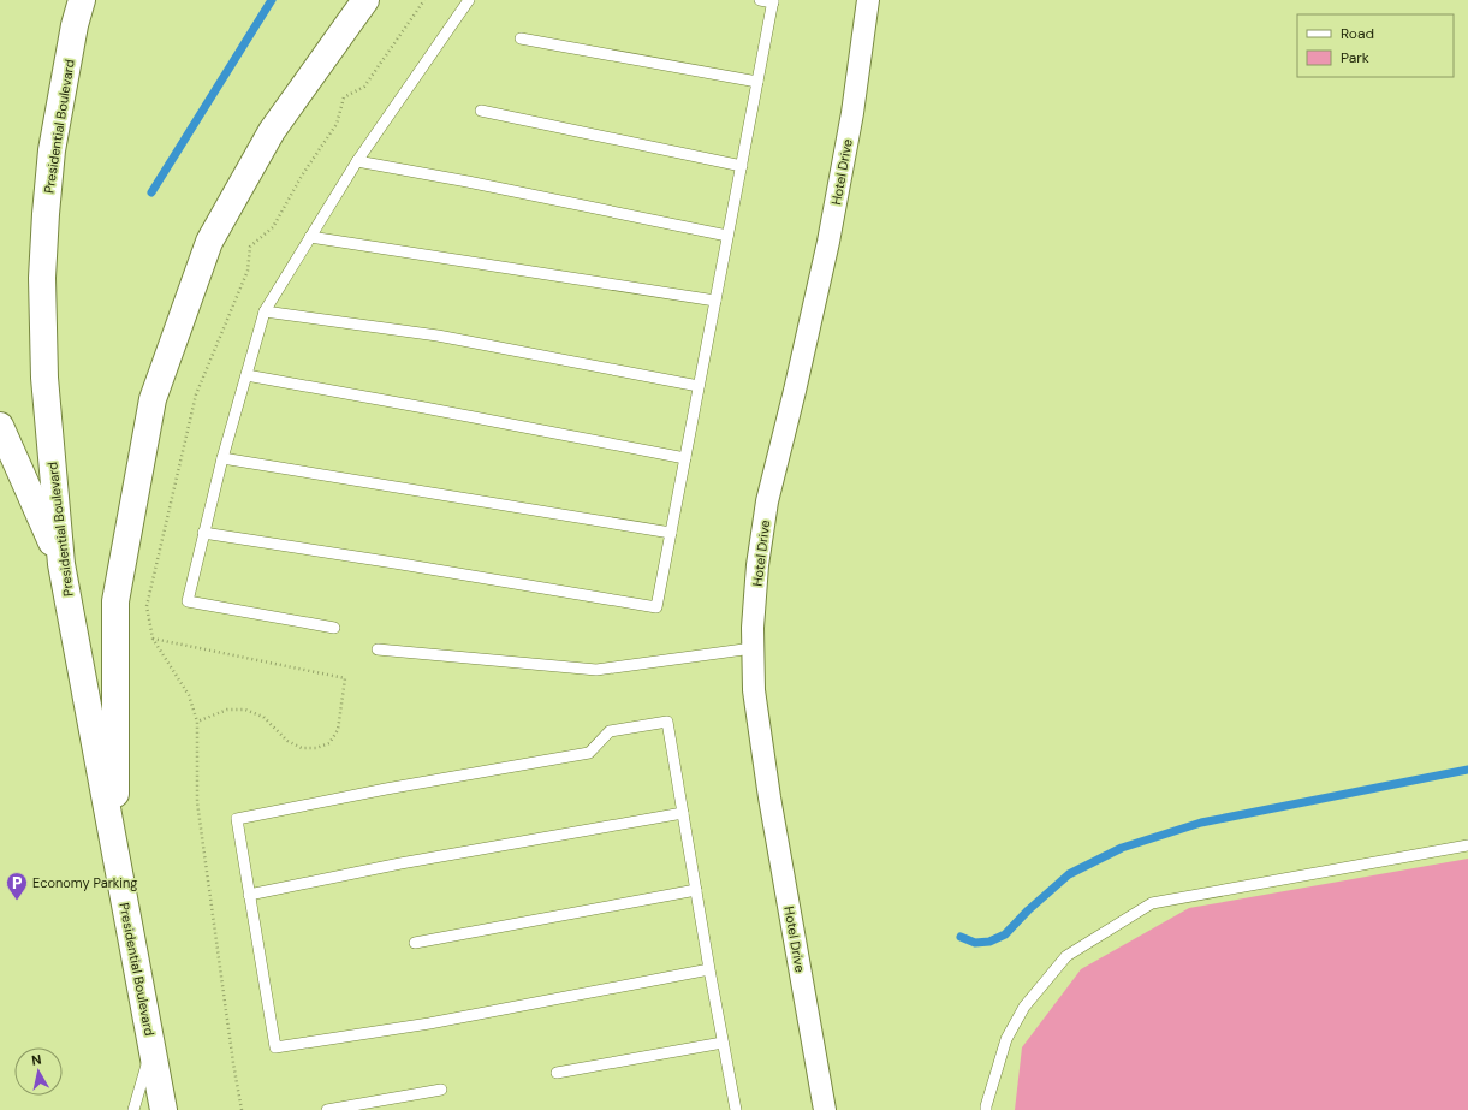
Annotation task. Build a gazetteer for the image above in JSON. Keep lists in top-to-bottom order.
{
  "streets": {
    "main road": ["Presidential Boulevard"],
    "street": ["Hotel Drive"]
  },
  "places": {
    "parking": ["Economy Parking"]
  },
  "legend": ["Road", "Park"],
  "north": "top"
}
